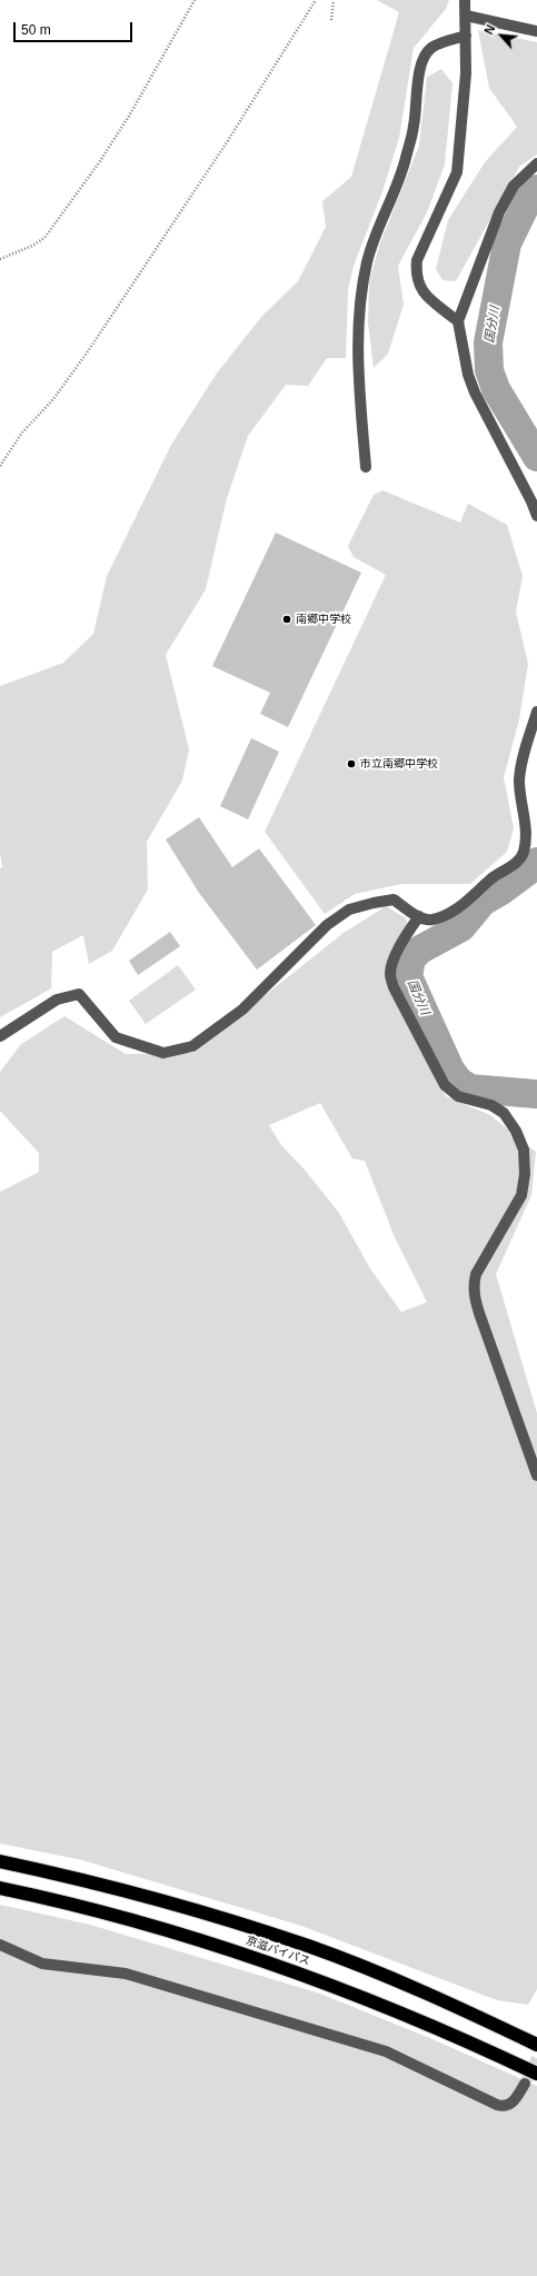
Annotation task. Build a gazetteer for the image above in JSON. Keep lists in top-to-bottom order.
{
  "streets": {
    "highway": ["京滋バイパス"]
  },
  "water": ["国分川"],
  "places": ["南郷中学校", "市立南郷中学校"],
  "scale_bar": "50 m",
  "north": "top left"
}
